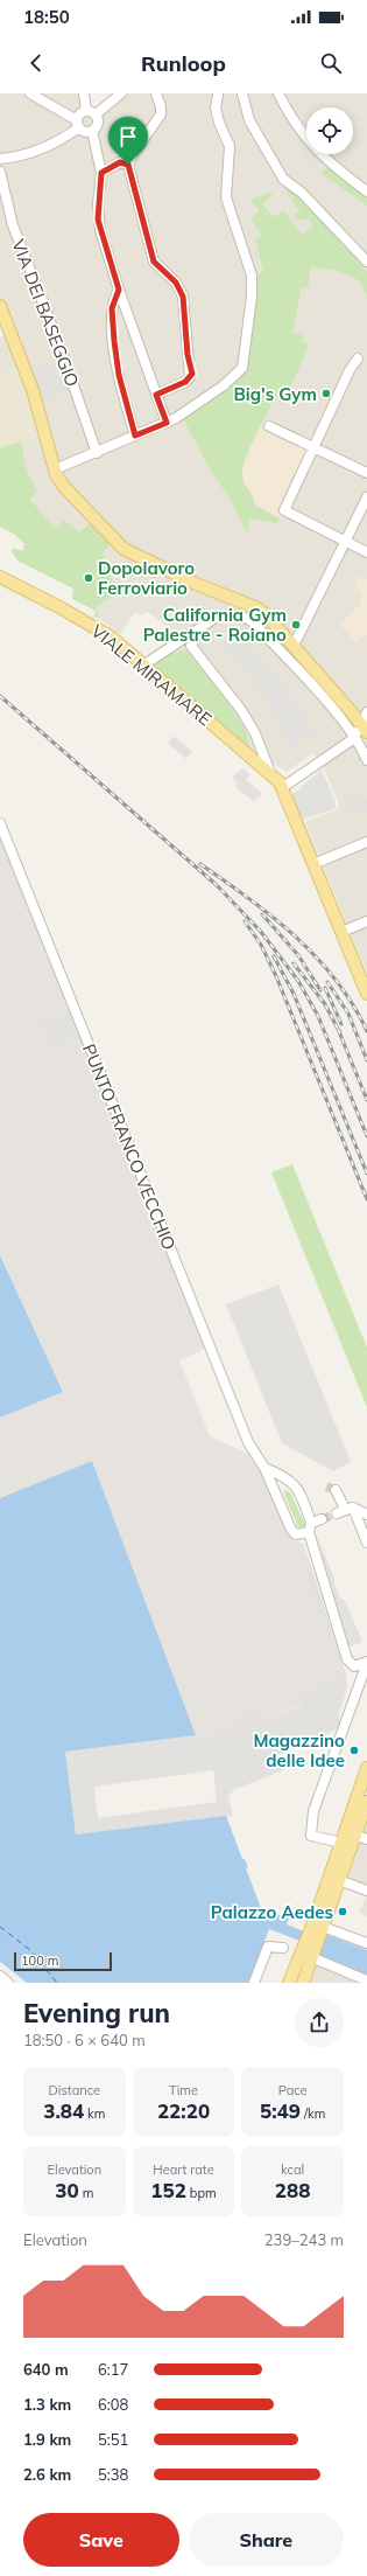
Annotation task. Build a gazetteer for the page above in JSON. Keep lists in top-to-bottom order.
{
  "streets": {
    "main road": ["VIALE MIRAMARE"],
    "street": ["VIA DEI BASEGGIO", "PUNTO FRANCO VECCHIO"]
  },
  "places": [
    "Big's Gym",
    "Dopolavoro Ferroviario",
    "California Gym Palestre - Roiano",
    "Magazzino delle Idee",
    "Palazzo Aedes"
  ],
  "scale_bar": "100 m",
  "page": {
    "status": "18:50",
    "header": "Runloop",
    "scale": "100 m",
    "heading": ["Evening run", "18:50 · 6 × 640 m"],
    "stats": [
      ["Distance", "3.84 km"],
      ["Time", "22:20"],
      ["Pace", "5:49 /km"],
      ["Elevation", "30 m"],
      ["Heart rate", "152 bpm"],
      ["kcal", "288"]
    ],
    "chart": ["Elevation", "239–243 m"],
    "list": [
      {
        "name": "640 m",
        "note": "6:17"
      },
      {
        "name": "1.3 km",
        "note": "6:08"
      },
      {
        "name": "1.9 km",
        "note": "5:51"
      },
      {
        "name": "2.6 km",
        "note": "5:38"
      }
    ],
    "buttons": ["Save", "Share"]
  }
}
